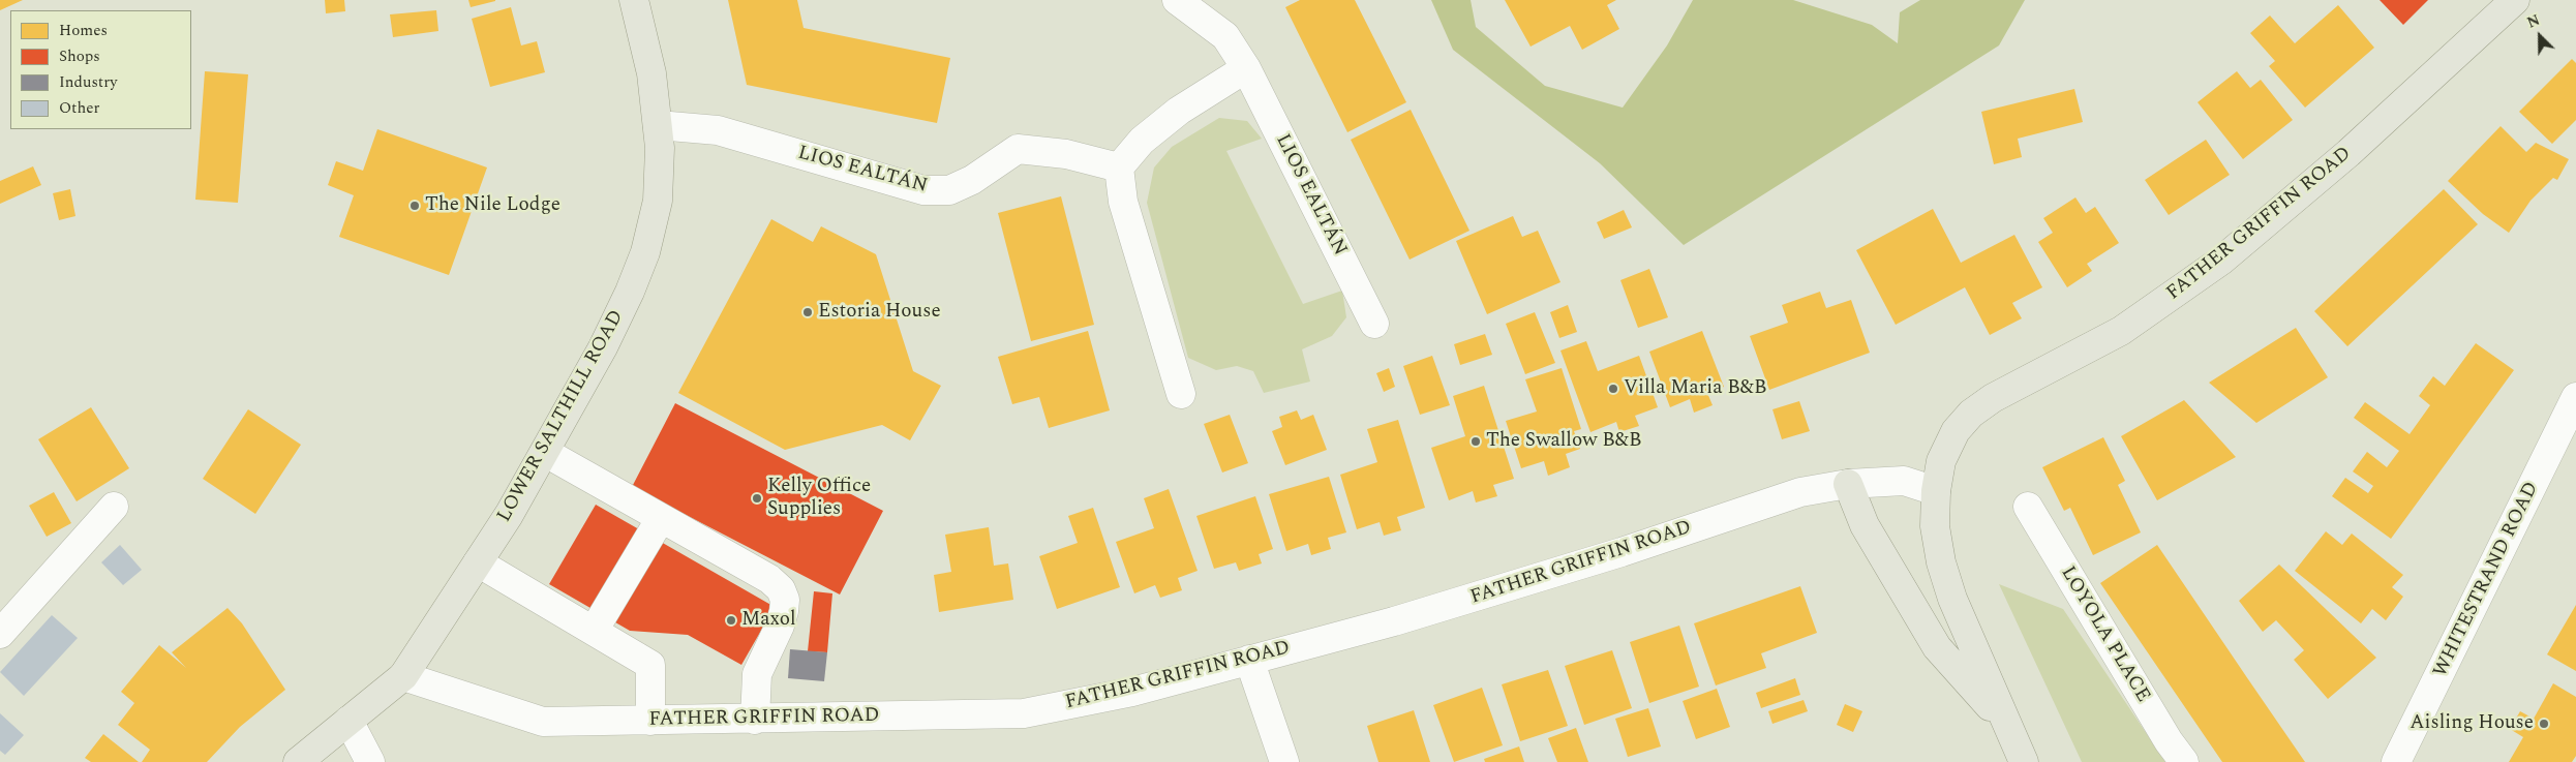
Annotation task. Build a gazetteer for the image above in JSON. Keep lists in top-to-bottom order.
{
  "streets": {
    "main road": ["FATHER GRIFFIN ROAD", "LOWER SALTHILL ROAD"],
    "street": ["LIOS EALTÁN", "WHITESTRAND ROAD", "LOYOLA PLACE"]
  },
  "crossings": [
    ["LIOS EALTÁN", "LOWER SALTHILL ROAD"],
    ["FATHER GRIFFIN ROAD", "LOWER SALTHILL ROAD"]
  ],
  "places": [
    "The Nile Lodge",
    "Estoria House",
    "Villa Maria B&B",
    "The Swallow B&B",
    "Kelly Office Supplies",
    "Maxol",
    "Aisling House"
  ],
  "legend": [
    "Homes",
    "Shops",
    "Industry",
    "Other"
  ],
  "north": "top left"
}
